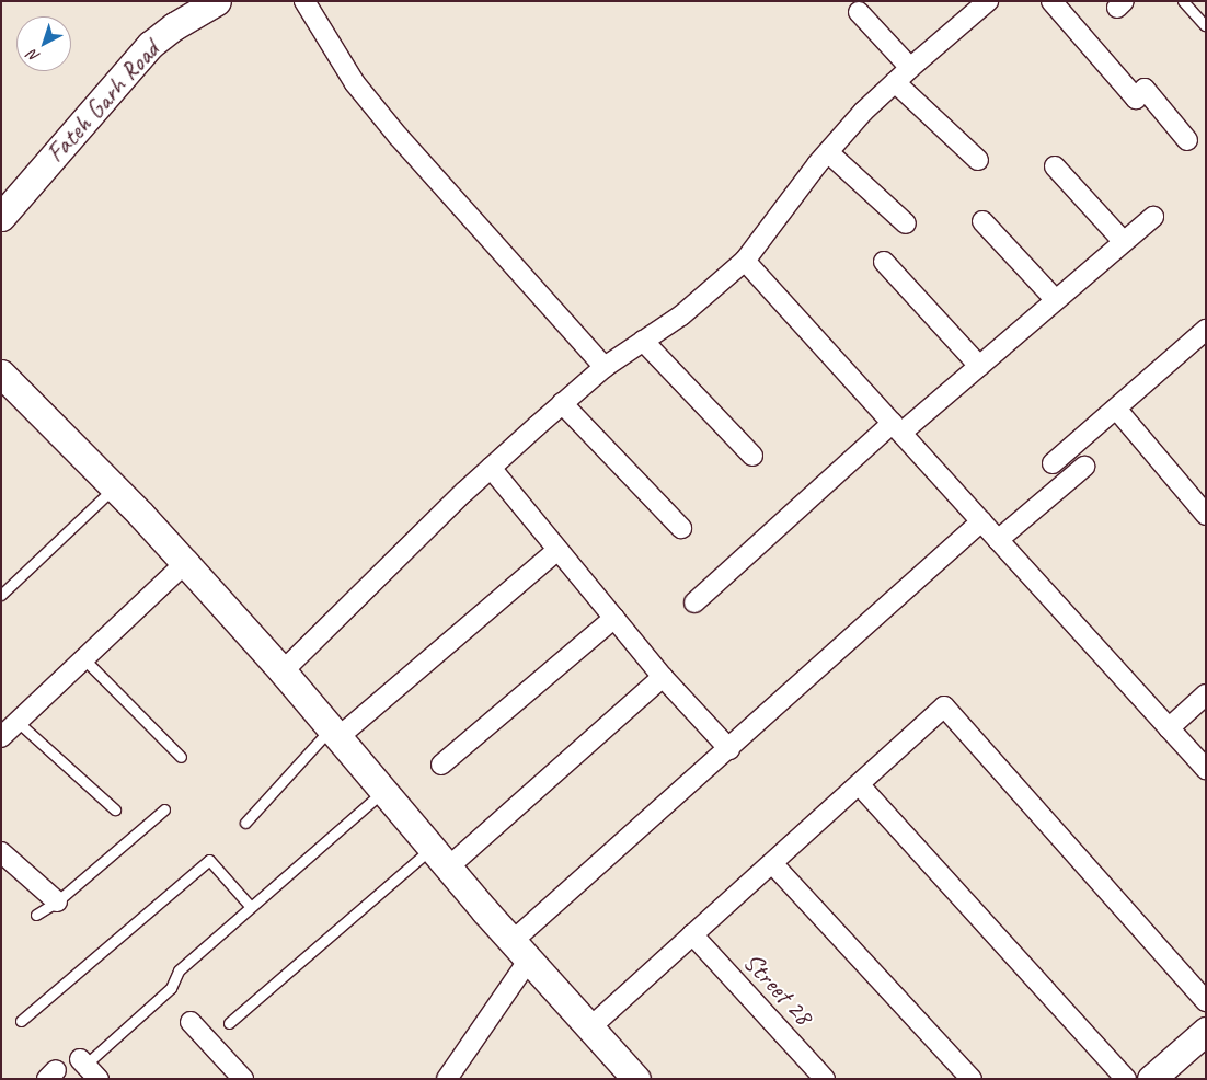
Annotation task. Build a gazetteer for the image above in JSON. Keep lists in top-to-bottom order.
{
  "streets": {
    "street": ["Fateh Garh Road", "Street 28"]
  },
  "north": "bottom left"
}
